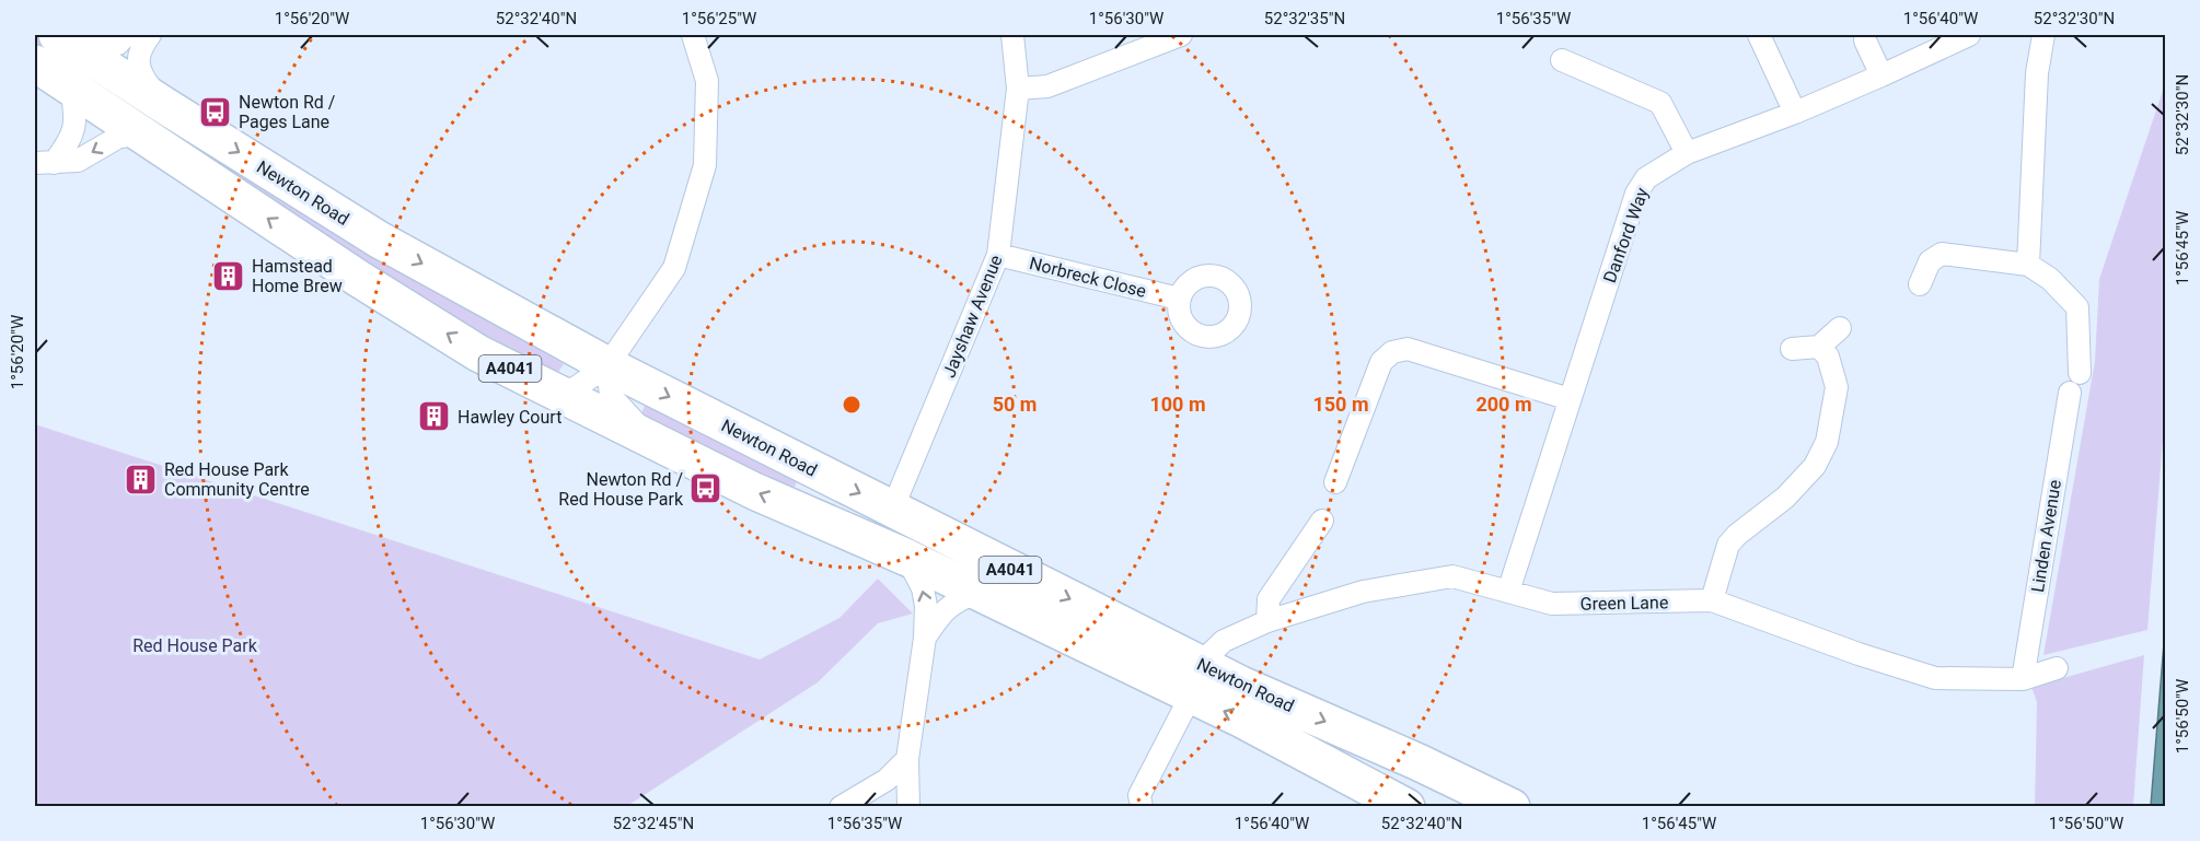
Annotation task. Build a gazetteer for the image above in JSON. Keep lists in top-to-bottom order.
{
  "streets": {
    "highway": ["Newton Road", "A4041"],
    "street": [
      "Danford Way",
      "Norbreck Close",
      "Jayshaw Avenue",
      "Linden Avenue",
      "Green Lane"
    ]
  },
  "crossings": [
    ["Newton Road", "Jayshaw Avenue"],
    ["Newton Road", "Green Lane"],
    ["Danford Way", "Green Lane"],
    ["Norbreck Close", "Jayshaw Avenue"],
    ["Linden Avenue", "Green Lane"]
  ],
  "parks": ["Red House Park"],
  "places": {
    "bus stop": ["Newton Rd / Pages Lane", "Newton Rd / Red House Park"],
    "building": ["Hamstead Home Brew", "Hawley Court", "Red House Park Community Centre"]
  },
  "coordinates": [
    "1°56'20\"W",
    "52°32'40\"N",
    "1°56'25\"W",
    "1°56'30\"W",
    "52°32'35\"N",
    "1°56'35\"W",
    "1°56'40\"W",
    "52°32'30\"N",
    "1°56'45\"W",
    "1°56'50\"W",
    "52°32'45\"N"
  ],
  "rings": [
    "50 m",
    "100 m",
    "150 m",
    "200 m"
  ]
}
